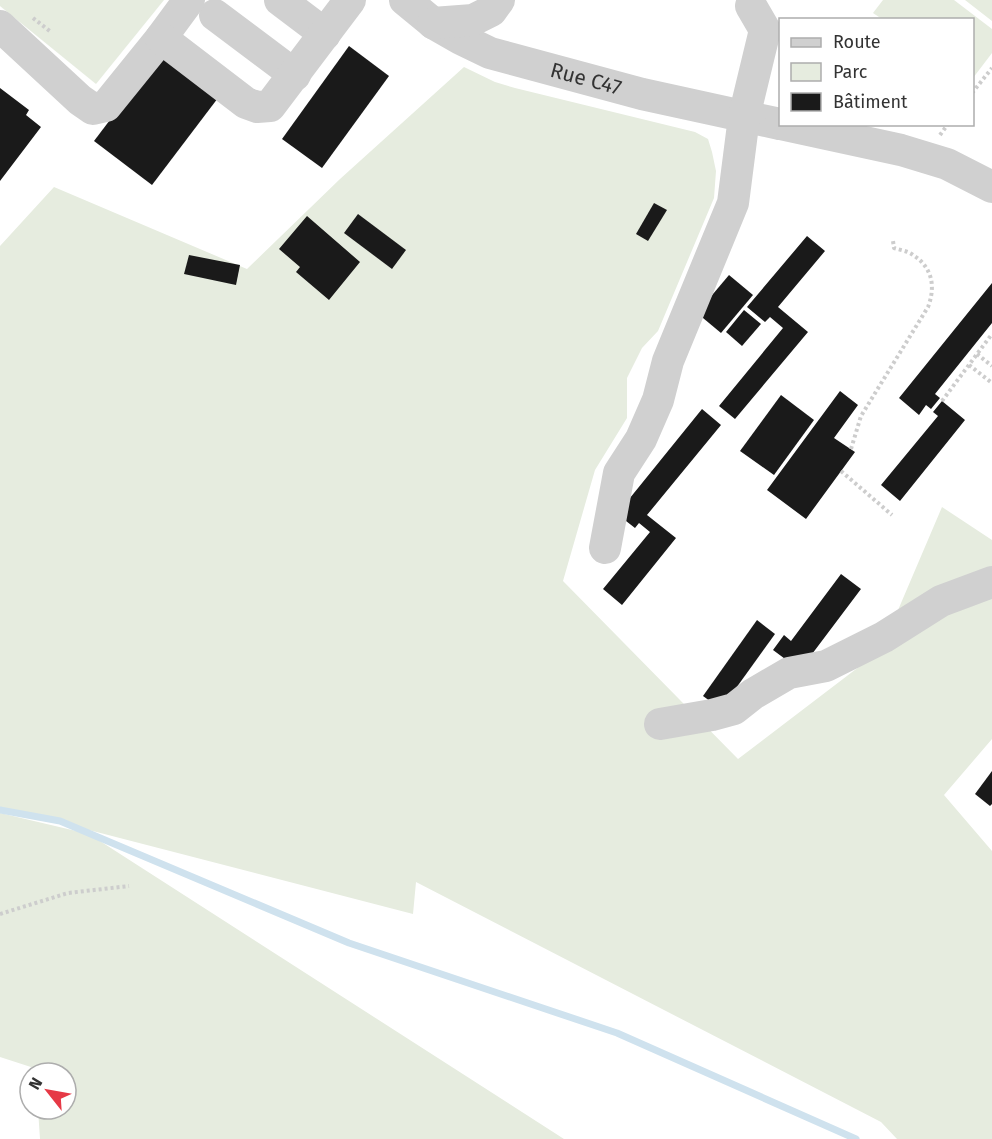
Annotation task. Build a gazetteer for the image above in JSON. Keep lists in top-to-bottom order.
{
  "streets": {
    "street": ["Rue C47"]
  },
  "legend": ["Route", "Parc", "Bâtiment"],
  "north": "top left"
}
